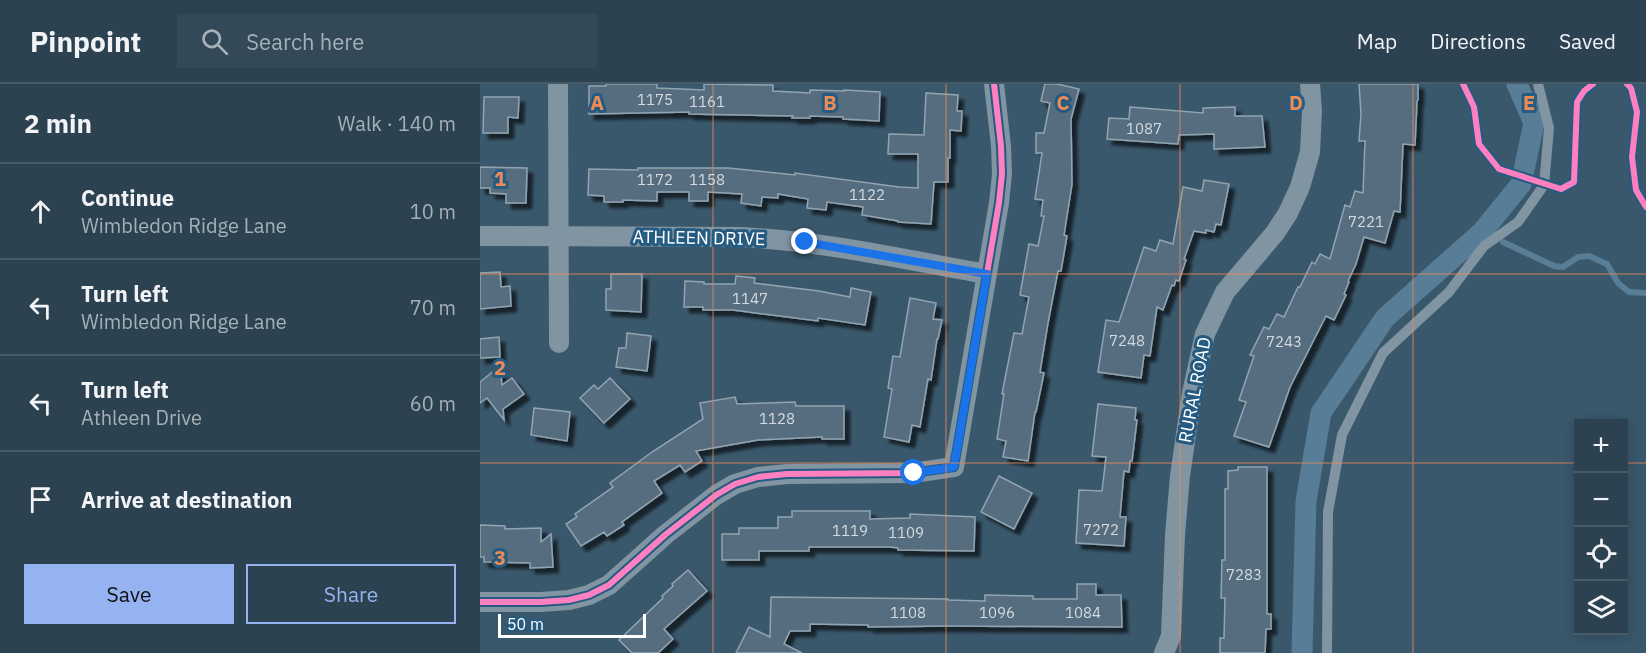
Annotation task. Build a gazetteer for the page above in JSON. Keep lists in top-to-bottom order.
{
  "streets": {
    "street": ["ATHLEEN DRIVE", "RURAL ROAD"]
  },
  "house_numbers": [
    "1175",
    "1161",
    "1087",
    "1172",
    "1158",
    "1122",
    "7221",
    "1147",
    "7248",
    "7243",
    "1128",
    "7272",
    "1119",
    "1109",
    "7283",
    "1108",
    "1096",
    "1084"
  ],
  "scale_bar": "50 m",
  "page": {
    "header": "Pinpoint",
    "search": "Search here",
    "nav": ["Map", "Directions", "Saved"],
    "heading": ["2 min", "Walk · 140 m"],
    "list": [
      ["Continue", "Wimbledon Ridge Lane", "10 m"],
      ["Turn left", "Wimbledon Ridge Lane", "70 m"],
      ["Turn left", "Athleen Drive", "60 m"],
      "Arrive at destination"
    ],
    "map_buttons": ["+", "−"],
    "buttons": ["Save", "Share"],
    "scale": "50 m"
  },
  "grid": {
    "columns": [
      "A",
      "B",
      "C",
      "D",
      "E"
    ],
    "rows": ["1", "2", "3"]
  }
}
